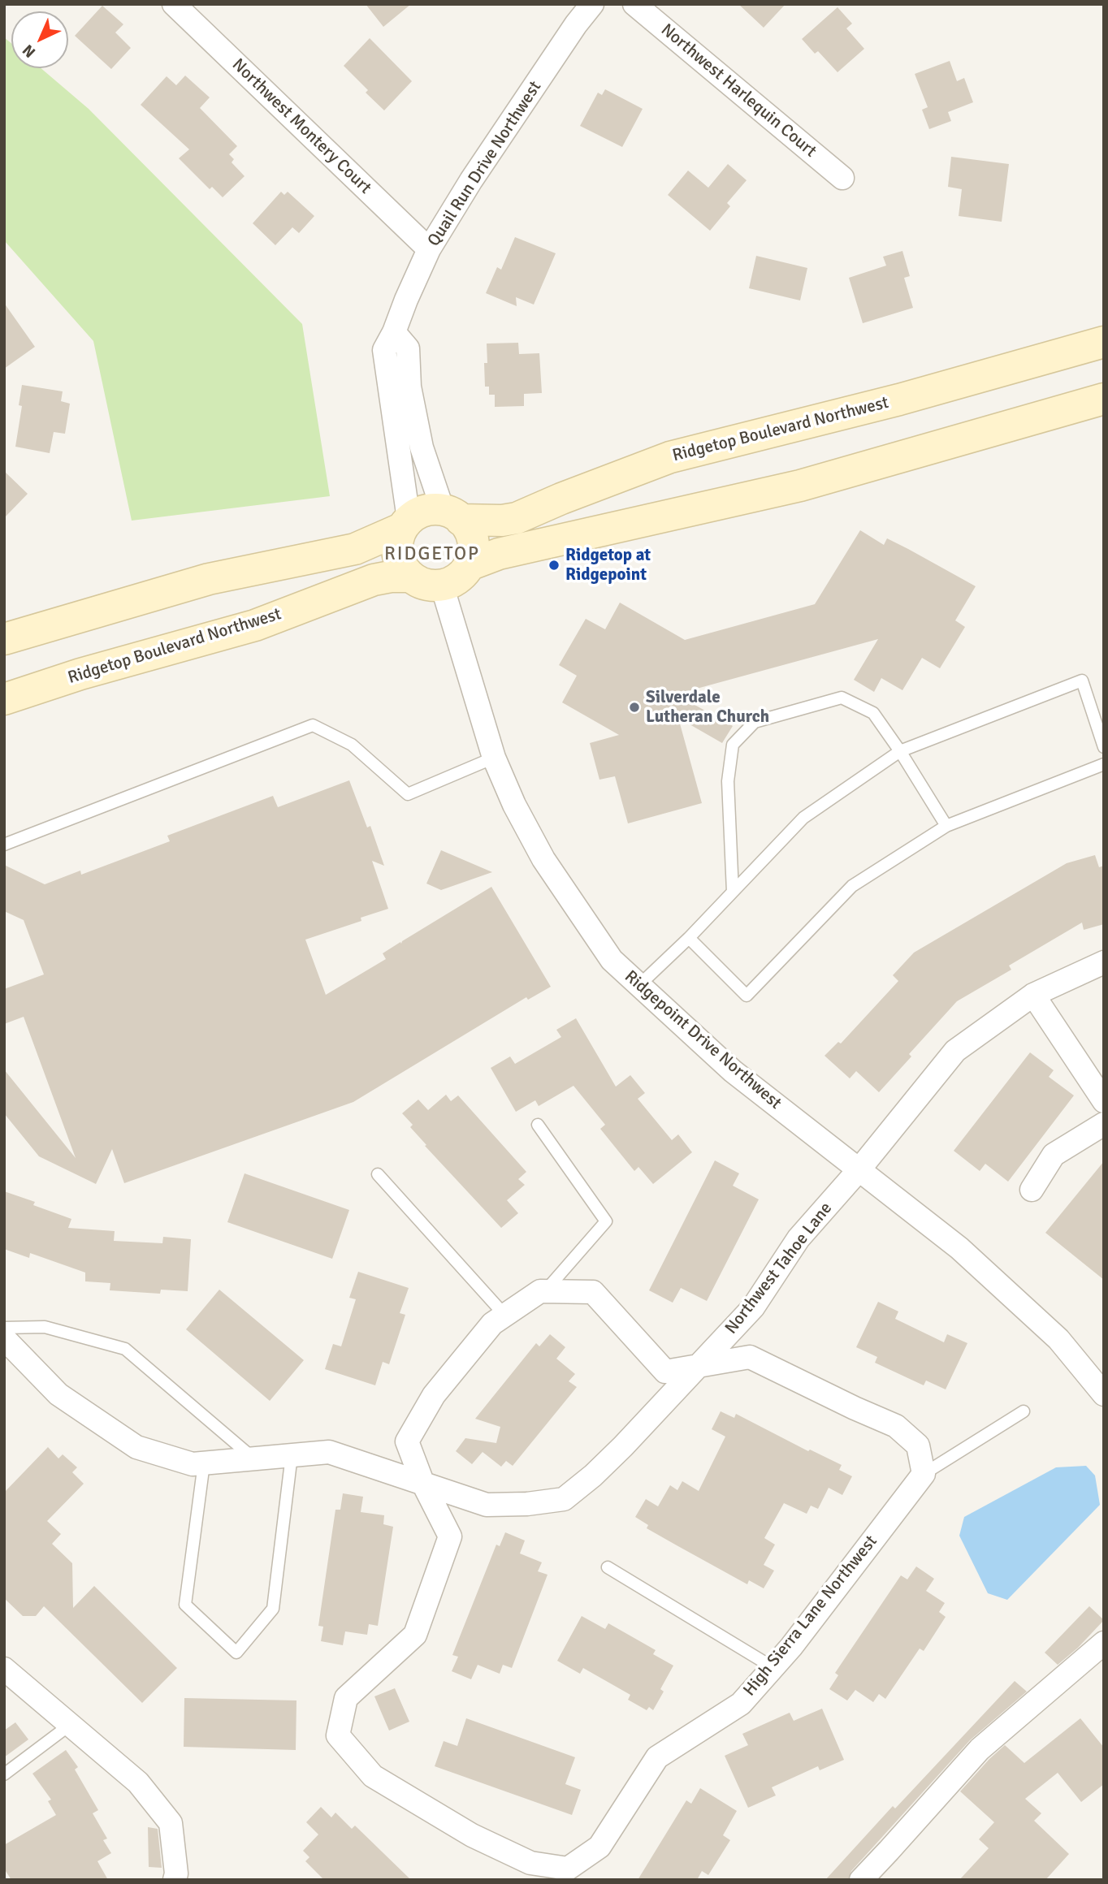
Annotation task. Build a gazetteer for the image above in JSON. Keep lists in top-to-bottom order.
{
  "streets": {
    "main road": ["Ridgetop Boulevard Northwest"],
    "street": [
      "Northwest Harlequin Court",
      "Northwest Montery Court",
      "Quail Run Drive Northwest",
      "Ridgepoint Drive Northwest",
      "Northwest Tahoe Lane",
      "High Sierra Lane Northwest"
    ]
  },
  "crossings": [
    ["Northwest Montery Court", "Quail Run Drive Northwest"],
    ["Quail Run Drive Northwest", "Ridgetop Boulevard Northwest"],
    ["Quail Run Drive Northwest", "Ridgepoint Drive Northwest"],
    ["Ridgetop Boulevard Northwest", "Ridgepoint Drive Northwest"],
    ["Ridgepoint Drive Northwest", "Northwest Tahoe Lane"]
  ],
  "districts": ["RIDGETOP"],
  "places": ["Ridgetop at Ridgepoint", "Silverdale Lutheran Church"],
  "north": "bottom left"
}
